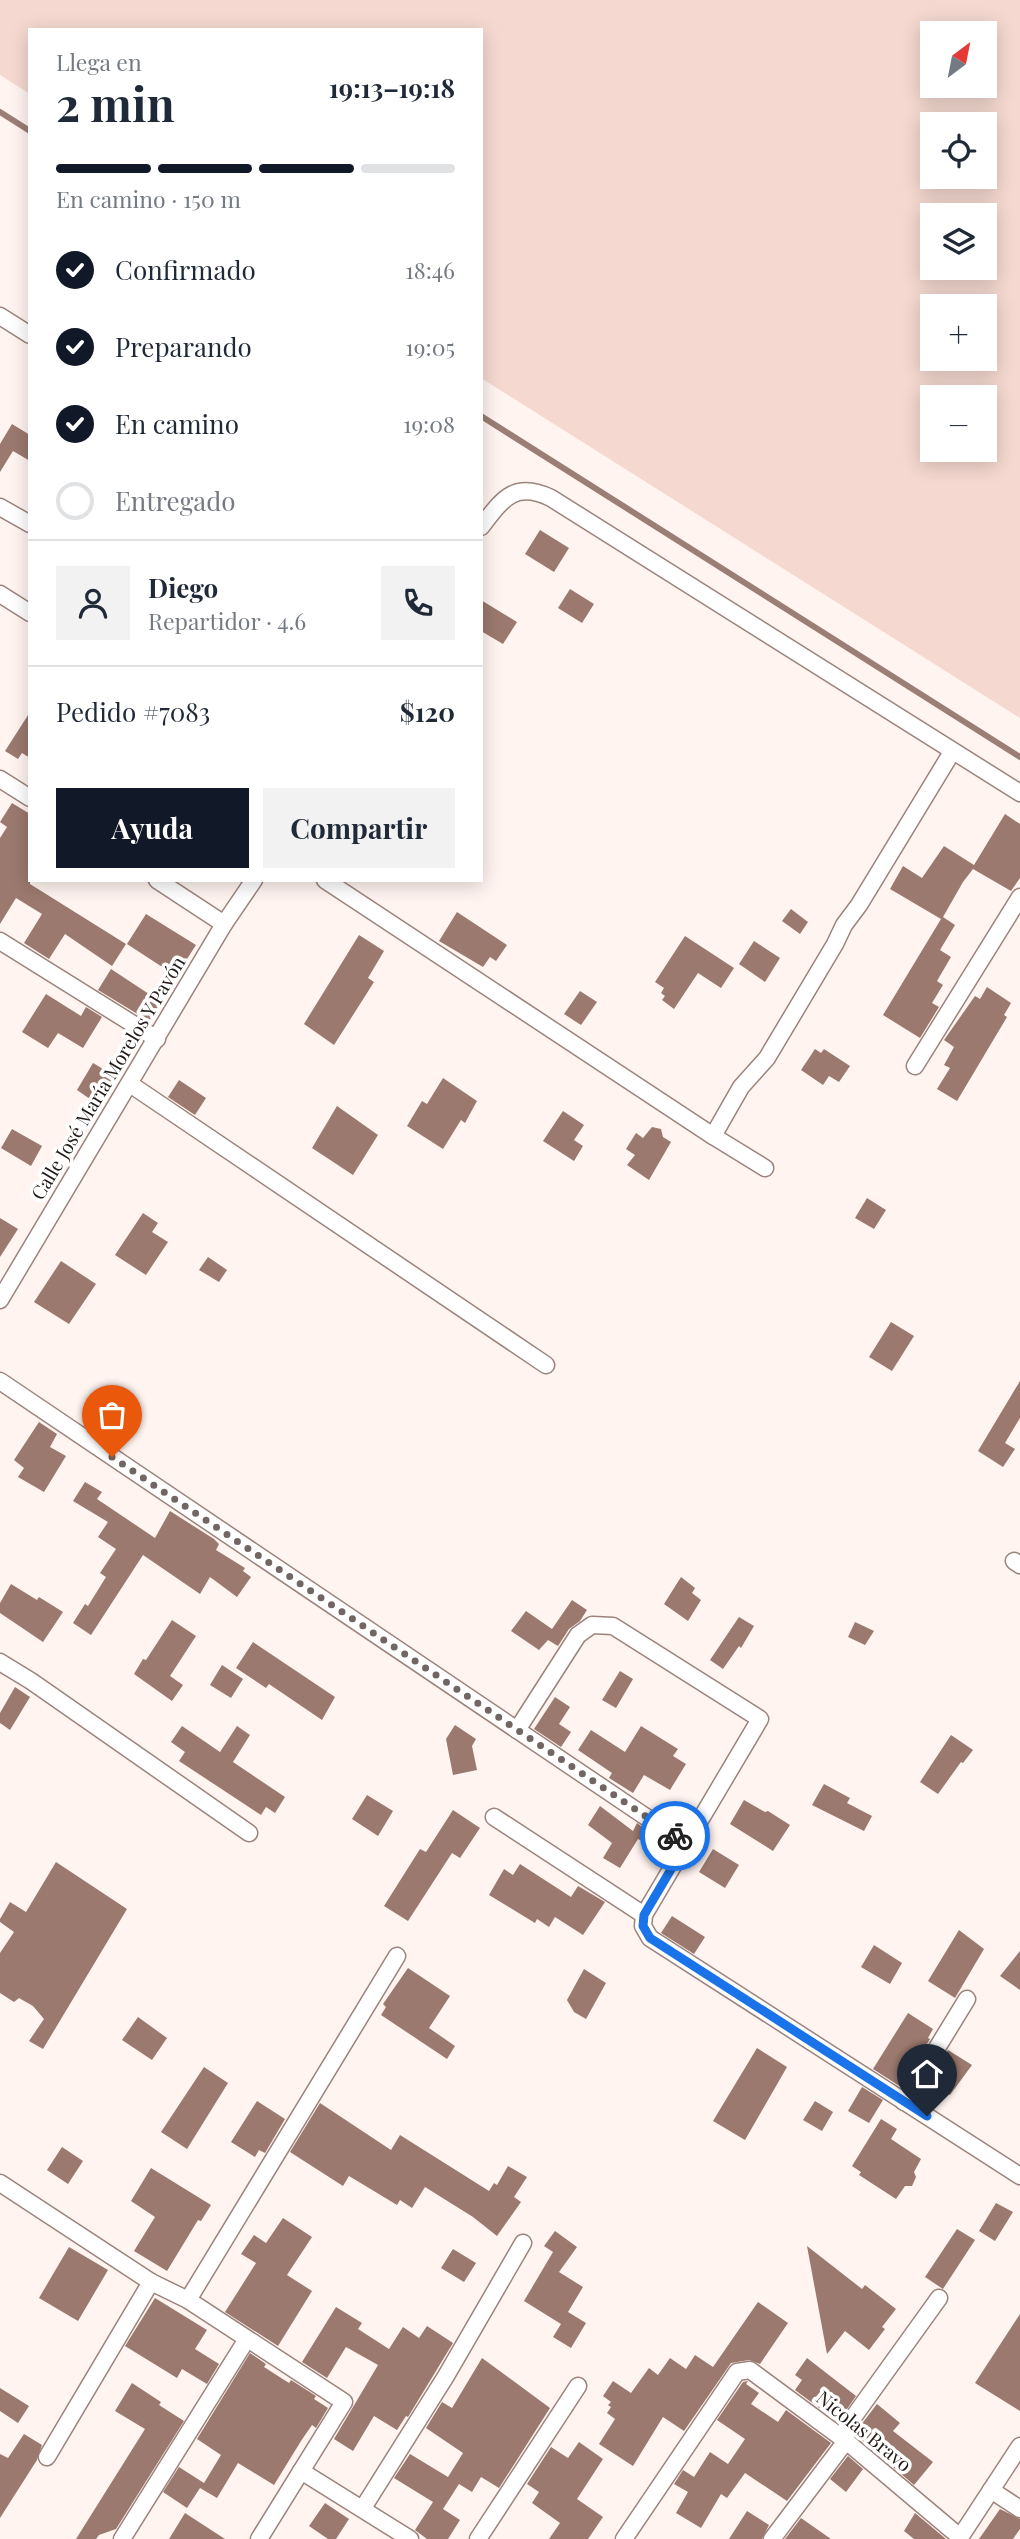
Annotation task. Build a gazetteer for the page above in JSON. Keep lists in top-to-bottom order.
{
  "streets": {
    "street": ["Calle José María Morelos Y Pavón", "Nicolas Bravo"]
  },
  "north": "top right",
  "page": {
    "map_buttons": ["+", "−"],
    "heading": ["2 min", "Llega en", "19:13–19:18"],
    "panel": [
      "Diego",
      "Repartidor · 4.6",
      "Pedido #7083",
      "$120"
    ],
    "bar": "En camino · 150 m",
    "list": [
      ["Confirmado", "18:46"],
      ["Preparando", "19:05"],
      ["En camino", "19:08"],
      "Entregado"
    ],
    "buttons": ["Ayuda", "Compartir"]
  }
}
